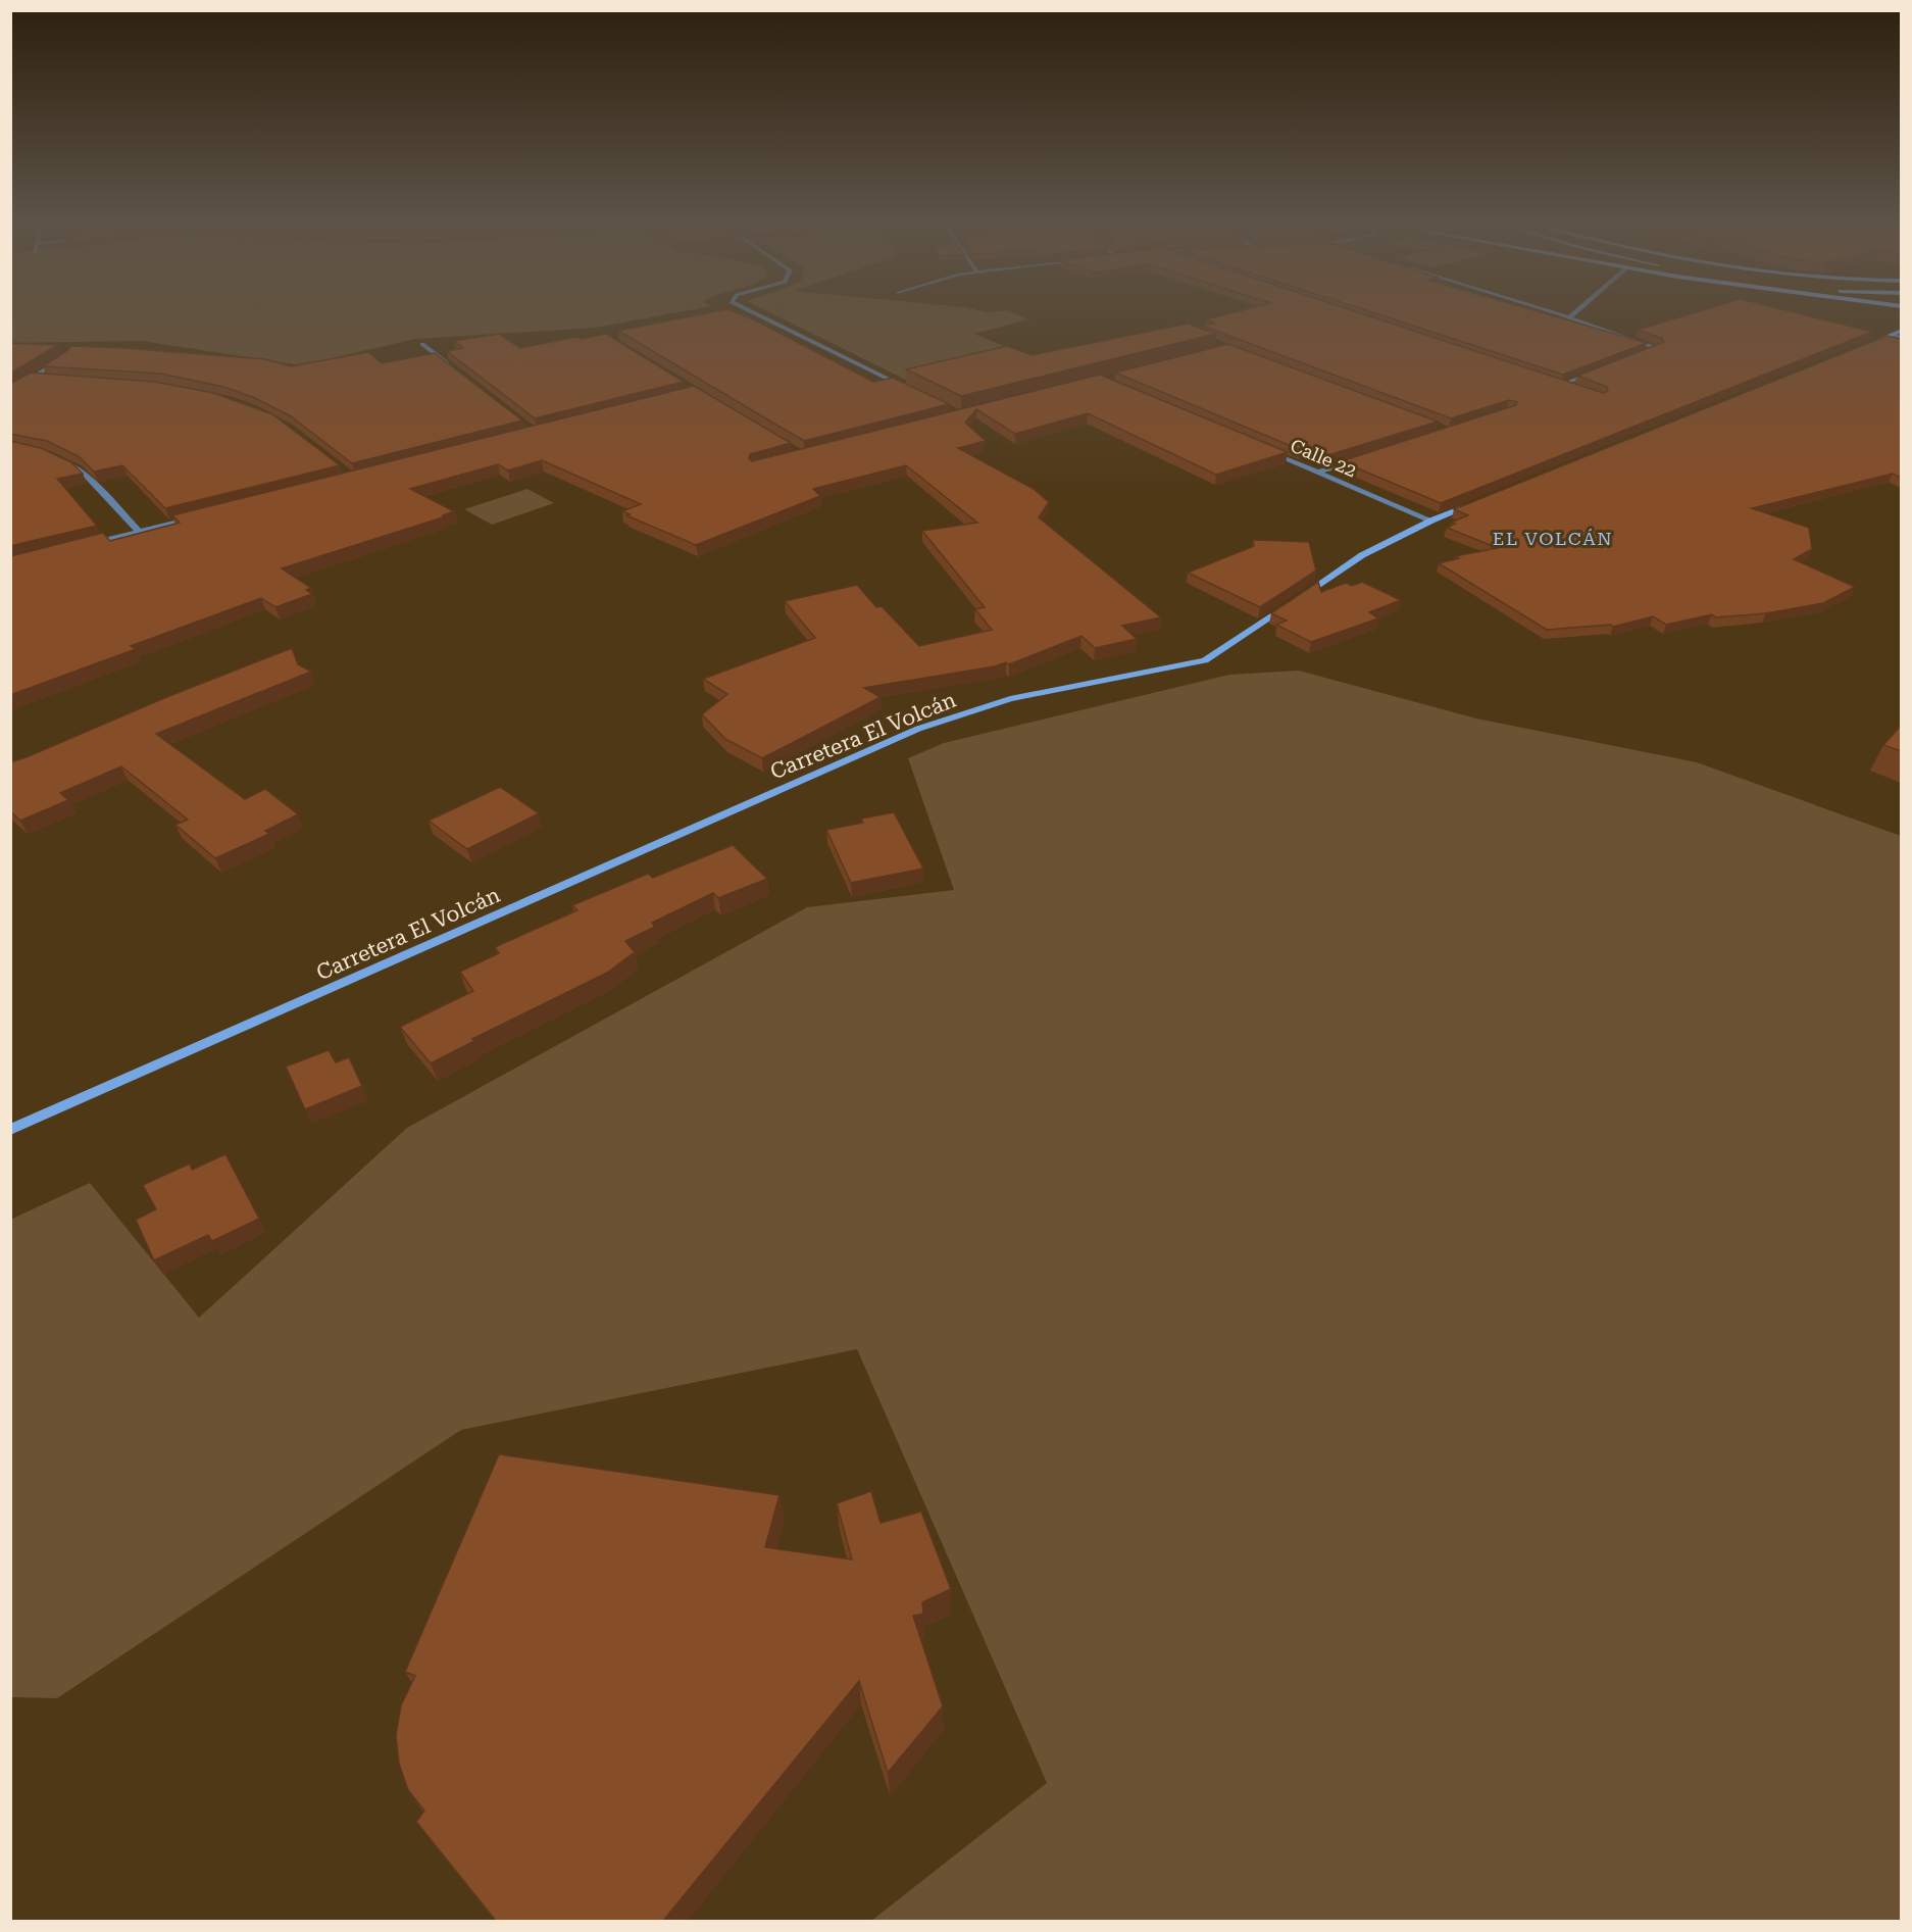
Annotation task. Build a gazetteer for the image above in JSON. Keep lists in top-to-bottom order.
{
  "streets": {
    "street": ["Calle 22", "Carretera El Volcán"]
  },
  "crossings": [
    ["Calle 22", "Carretera El Volcán"]
  ],
  "districts": ["EL VOLCÁN"]
}
